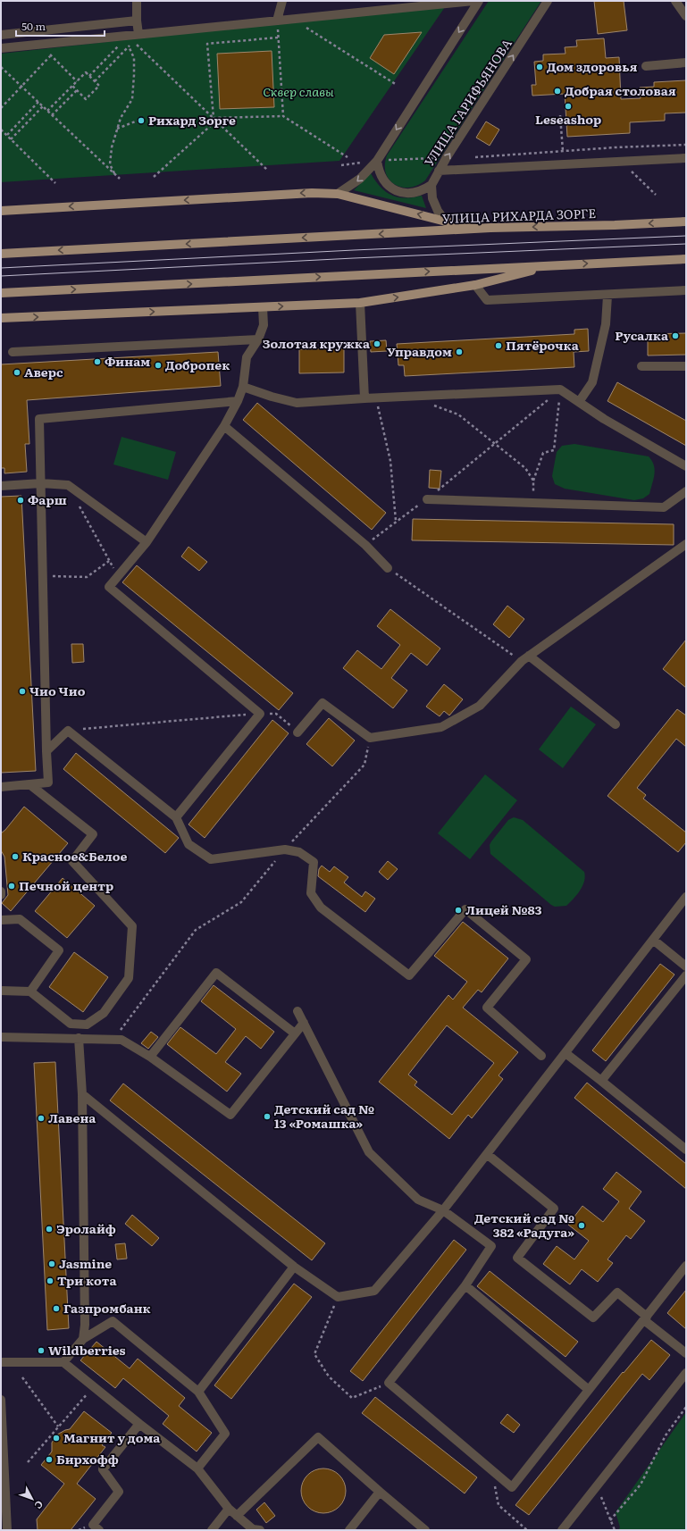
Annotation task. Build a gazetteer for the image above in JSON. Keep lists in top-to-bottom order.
{
  "streets": {
    "main road": ["УЛИЦА РИХАРДА ЗОРГЕ"],
    "street": ["УЛИЦА ГАРИФЬЯНОВА"]
  },
  "parks": ["Сквер славы"],
  "places": [
    "Дом здоровья",
    "Добрая столовая",
    "Leseashop",
    "Рихард Зорге",
    "Русалка",
    "Золотая кружка",
    "Пятёрочка",
    "Управдом",
    "Финам",
    "Добропек",
    "Аверс",
    "Фарш",
    "Чио Чио",
    "Красное&Белое",
    "Печной центр",
    "Лицей №83",
    "Детский сад № 13 «Ромашка»",
    "Лавена",
    "Детский сад № 382 «Радуга»",
    "Эролайф",
    "Jasmine",
    "Три кота",
    "Газпромбанк",
    "Wildberries",
    "Магнит у дома",
    "Бирхофф"
  ],
  "scale_bar": "50 m",
  "north": "bottom right"
}
